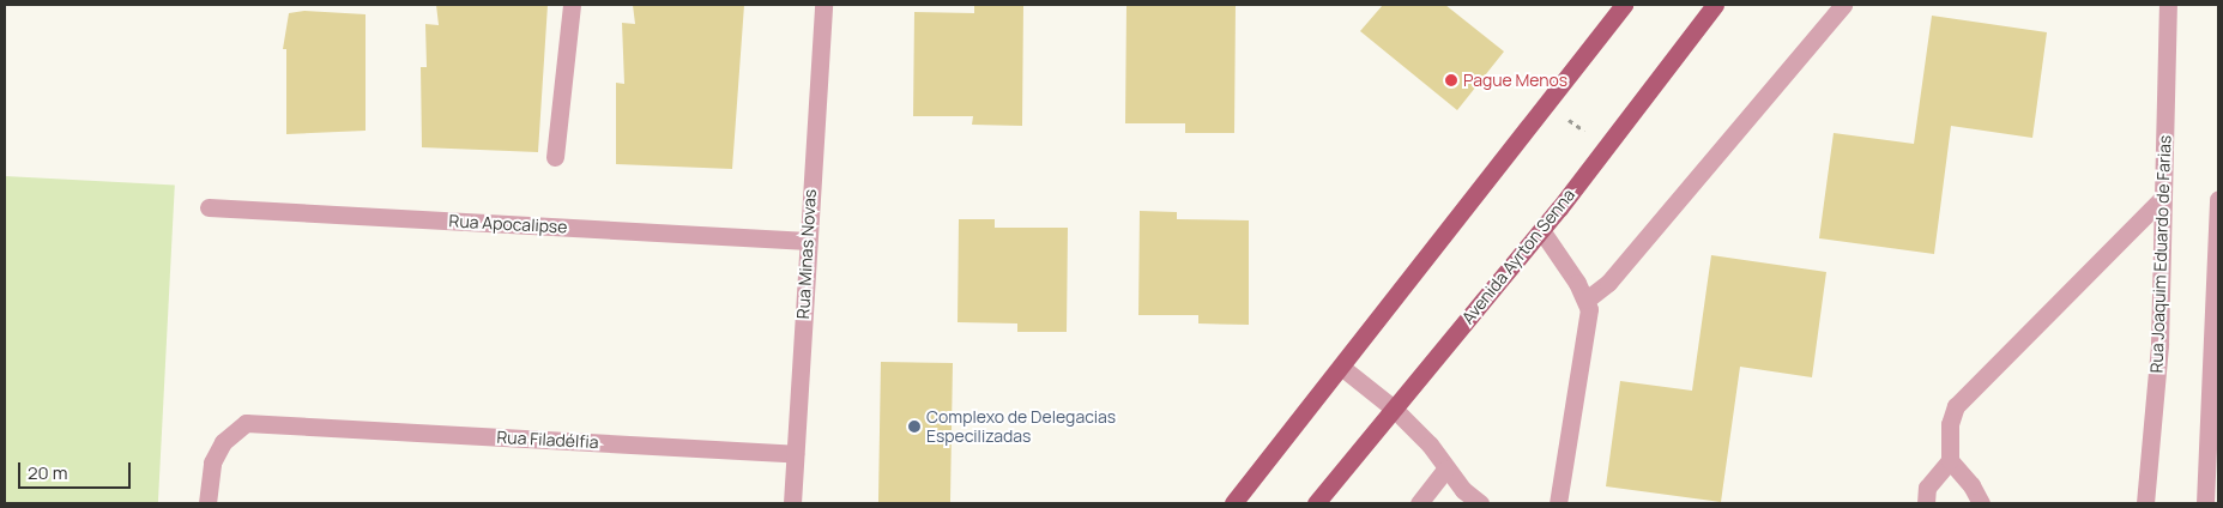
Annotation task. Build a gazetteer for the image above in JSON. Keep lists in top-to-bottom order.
{
  "streets": {
    "main road": ["Avenida Ayrton Senna"],
    "street": [
      "Rua Apocalipse",
      "Rua Minas Novas",
      "Rua Joaquim Eduardo de Farias",
      "Rua Filadélfia"
    ]
  },
  "crossings": [
    ["Rua Apocalipse", "Rua Minas Novas"],
    ["Rua Minas Novas", "Rua Filadélfia"]
  ],
  "places": ["Pague Menos", "Complexo de Delegacias Especilizadas"],
  "scale_bar": "20 m"
}
